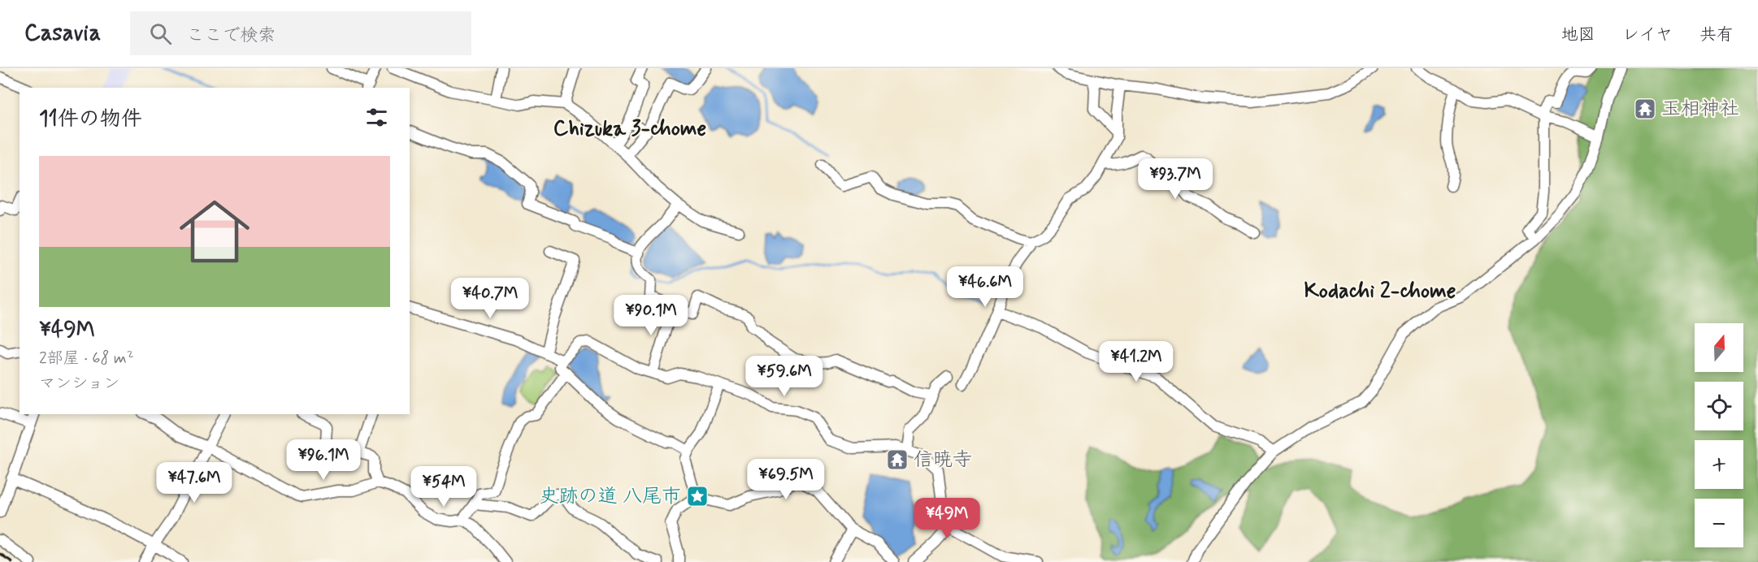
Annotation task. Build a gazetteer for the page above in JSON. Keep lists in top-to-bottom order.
{
  "districts": ["Chizuka 3-chome", "Kodachi 2-chome"],
  "places": {
    "temple": ["玉相神社", "信暁寺"],
    "place": ["史跡の道 八尾市"]
  },
  "north": "top",
  "page": {
    "header": "Casavia",
    "search": "ここで検索",
    "nav": ["地図", "レイヤ", "共有"],
    "heading": "11件の物件",
    "list": [
      {
        "name": "¥49M",
        "note": "2部屋 · 68 m² · マンション"
      }
    ],
    "price": [
      "¥93.7M",
      "¥46.6M",
      "¥40.7M",
      "¥90.1M",
      "¥41.2M",
      "¥59.6M",
      "¥96.1M",
      "¥69.5M",
      "¥47.6M",
      "¥54M",
      "¥49M"
    ],
    "map_buttons": ["+", "−"]
  }
}
